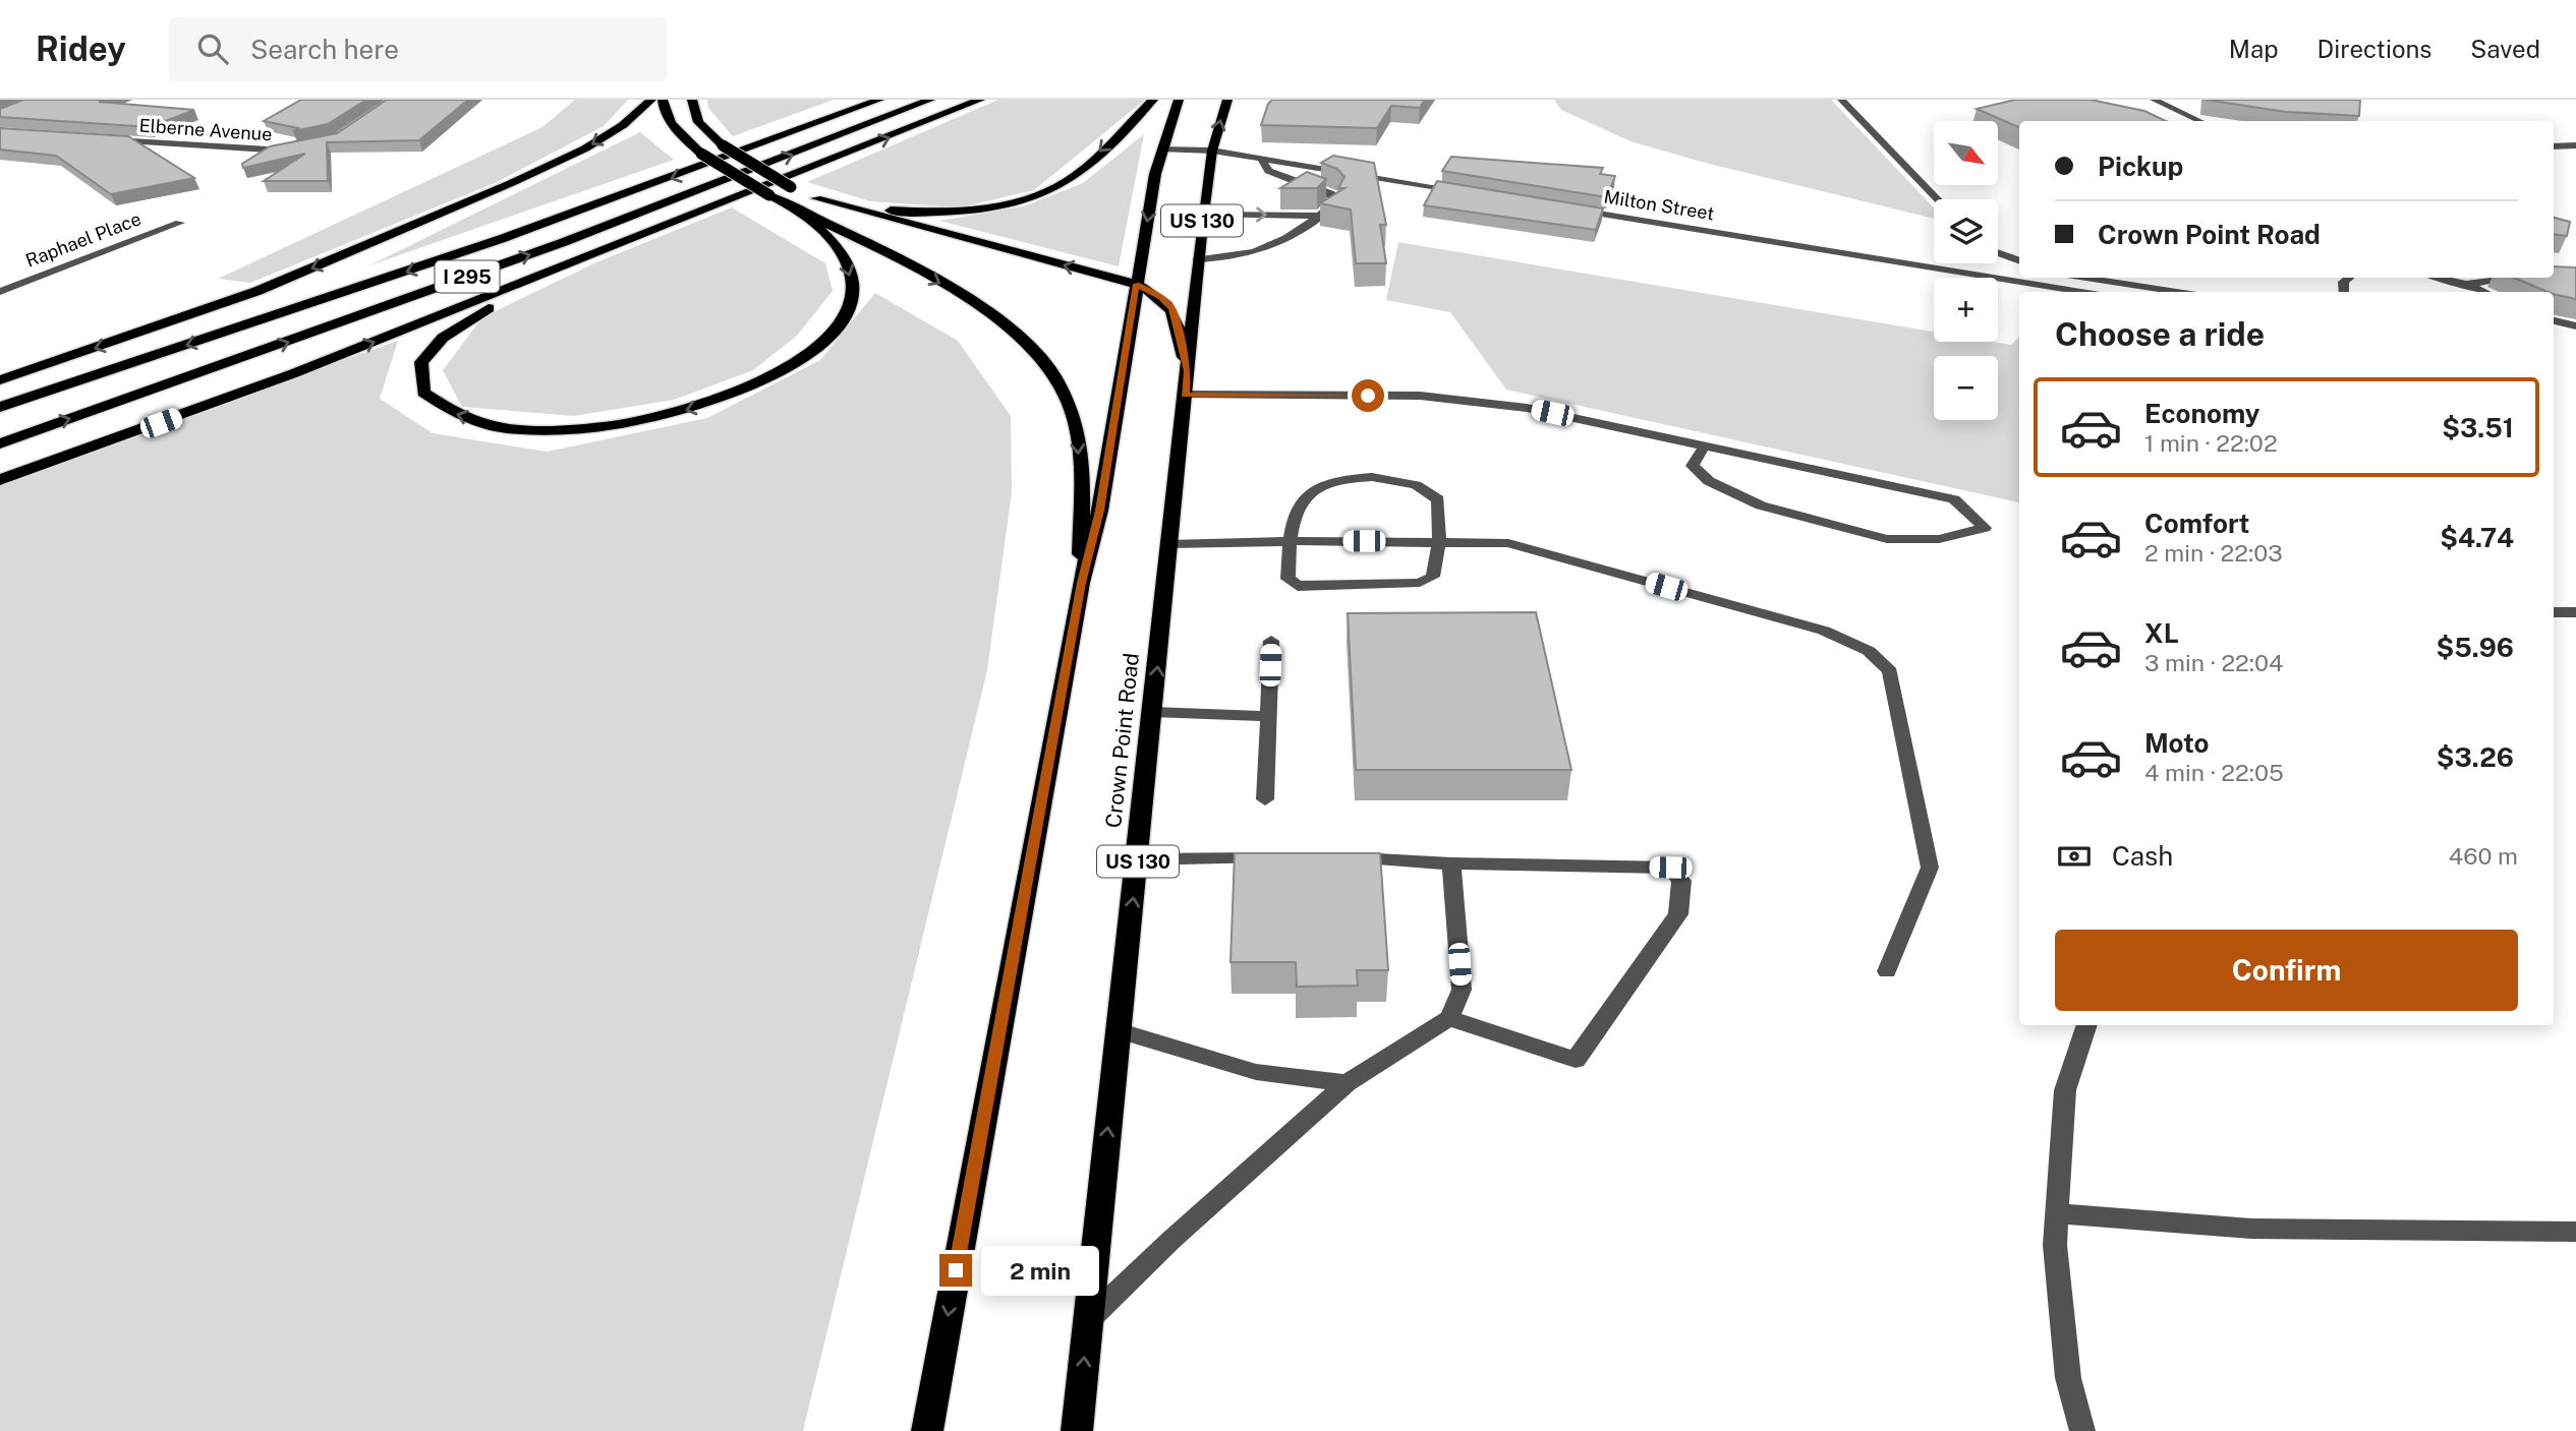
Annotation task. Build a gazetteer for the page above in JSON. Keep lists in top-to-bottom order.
{
  "streets": {
    "highway": ["US 130", "I 295", "Crown Point Road"],
    "street": ["Elberne Avenue", "Milton Street", "Raphael Place"]
  },
  "north": "bottom right",
  "page": {
    "header": "Ridey",
    "search": "Search here",
    "nav": ["Map", "Directions", "Saved"],
    "map_buttons": ["+", "−"],
    "banner": ["Pickup", "Crown Point Road"],
    "heading": "Choose a ride",
    "list": [
      {
        "name": "Economy",
        "note": "1 min · 22:02",
        "value": "$3.51"
      },
      {
        "name": "Comfort",
        "note": "2 min · 22:03",
        "value": "$4.74"
      },
      {
        "name": "XL",
        "note": "3 min · 22:04",
        "value": "$5.96"
      },
      {
        "name": "Moto",
        "note": "4 min · 22:05",
        "value": "$3.26"
      }
    ],
    "pay": ["Cash", "460 m"],
    "buttons": "Confirm",
    "bubble": "2 min"
  }
}
